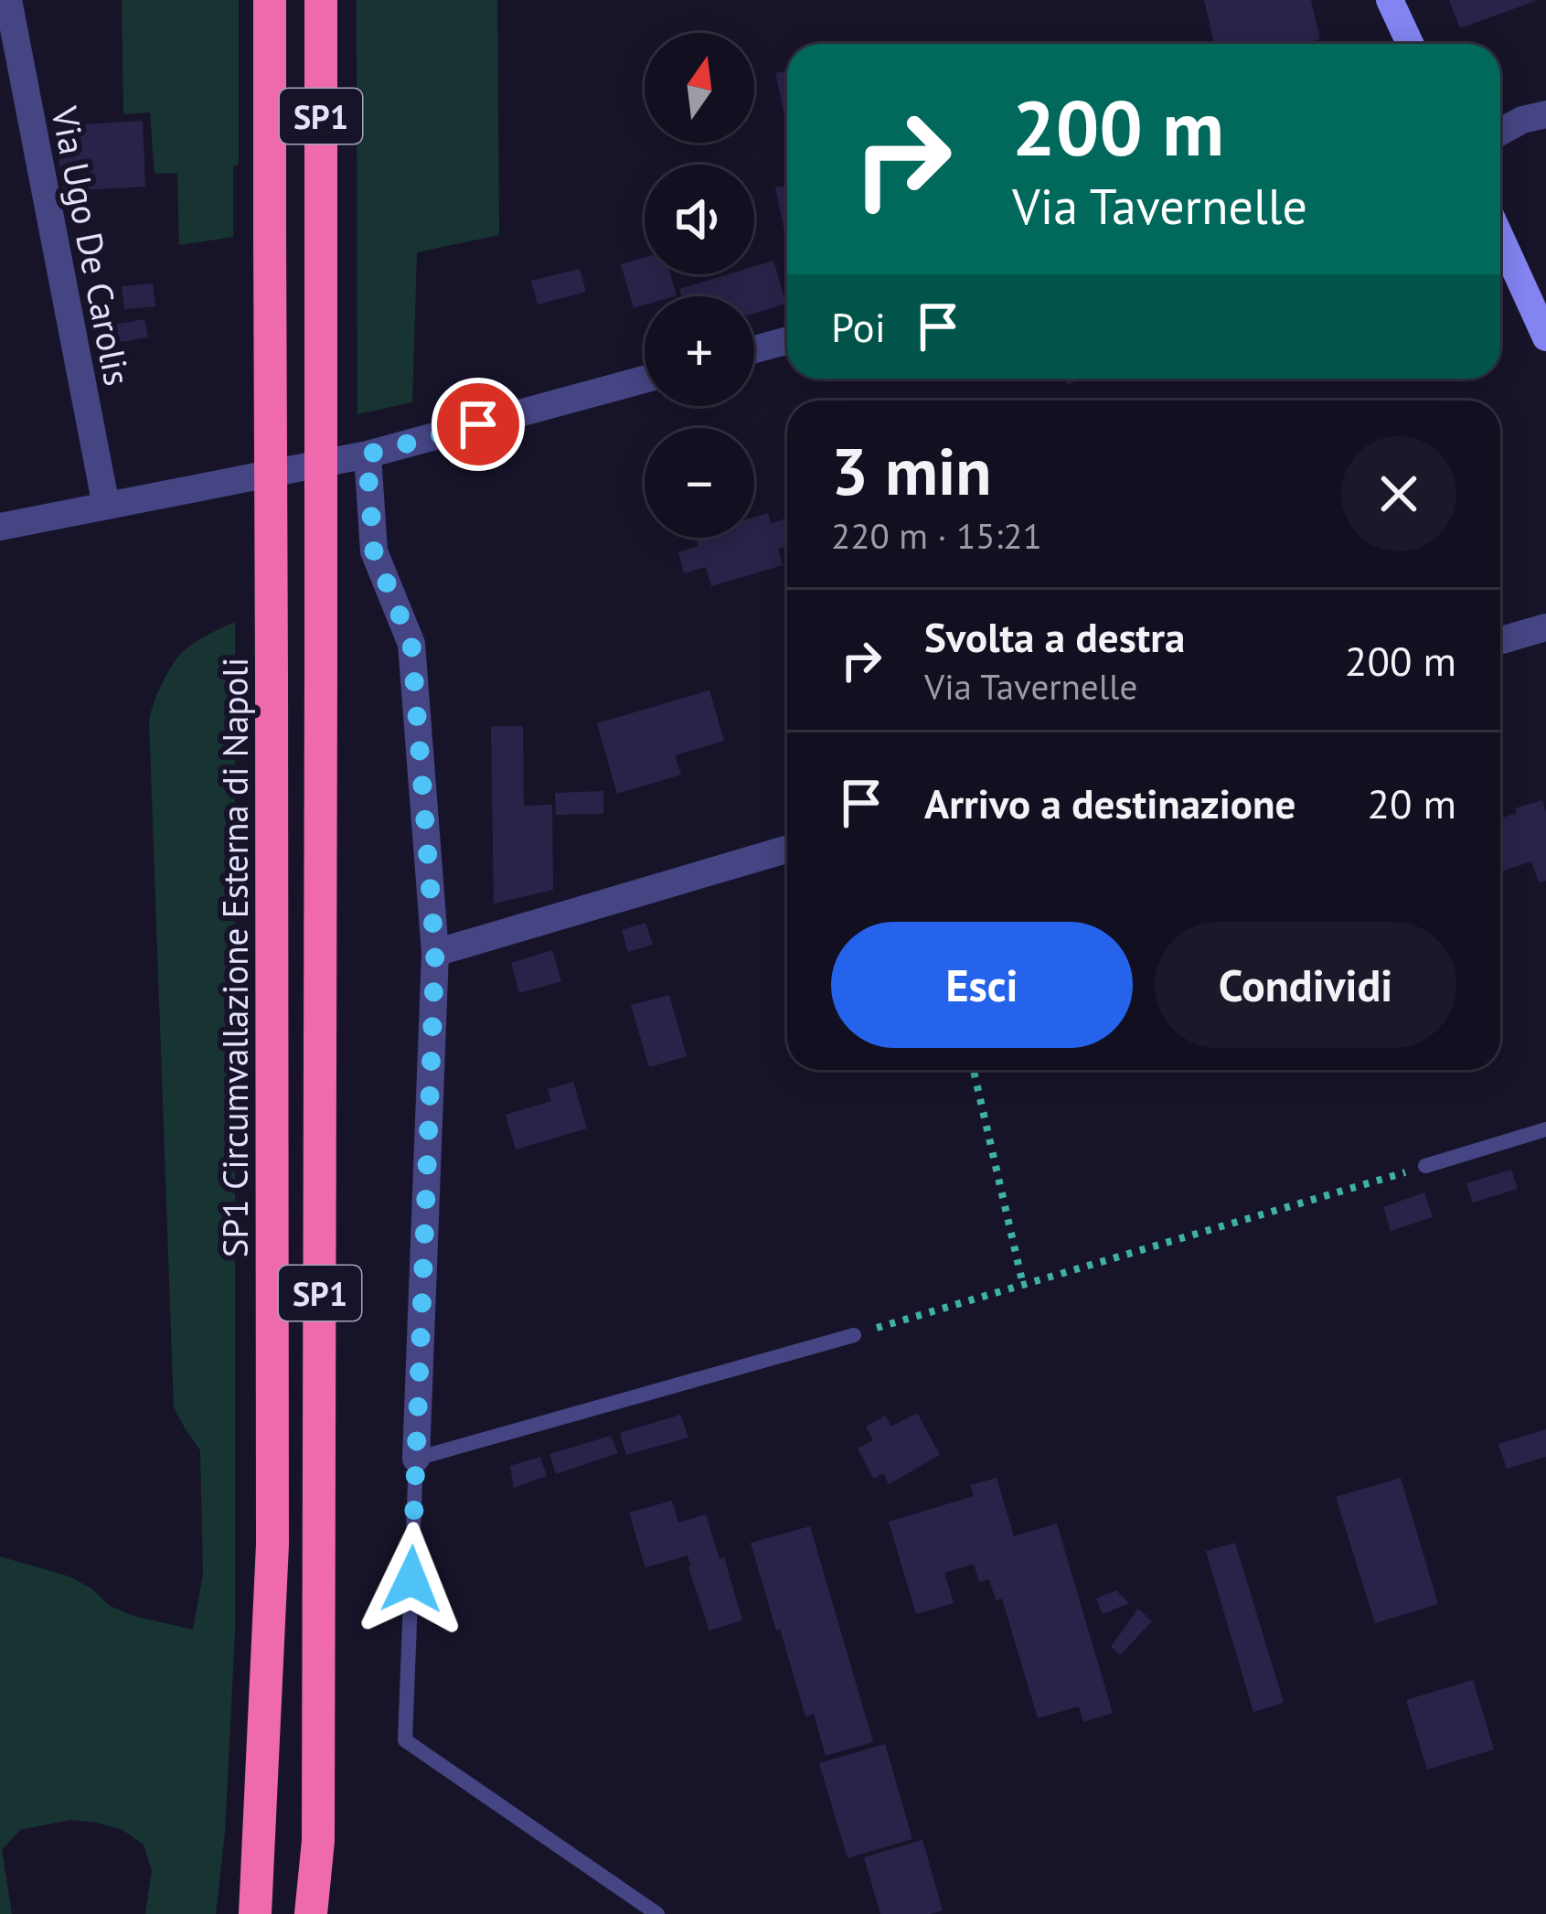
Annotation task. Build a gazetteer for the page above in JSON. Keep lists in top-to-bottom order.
{
  "streets": {
    "highway": ["SP1", "SP1 Circumvallazione Esterna di Napoli"],
    "street": ["Via Ugo De Carolis"]
  },
  "north": "top",
  "page": {
    "map_buttons": ["+", "−"],
    "turn": ["200 m", "Via Tavernelle"],
    "then": "Poi",
    "heading": ["3 min", "220 m · 15:21"],
    "list": [
      {
        "name": "Svolta a destra",
        "note": "Via Tavernelle",
        "value": "200 m"
      },
      {
        "name": "Arrivo a destinazione",
        "value": "20 m"
      }
    ],
    "buttons": ["Esci", "Condividi"]
  }
}
